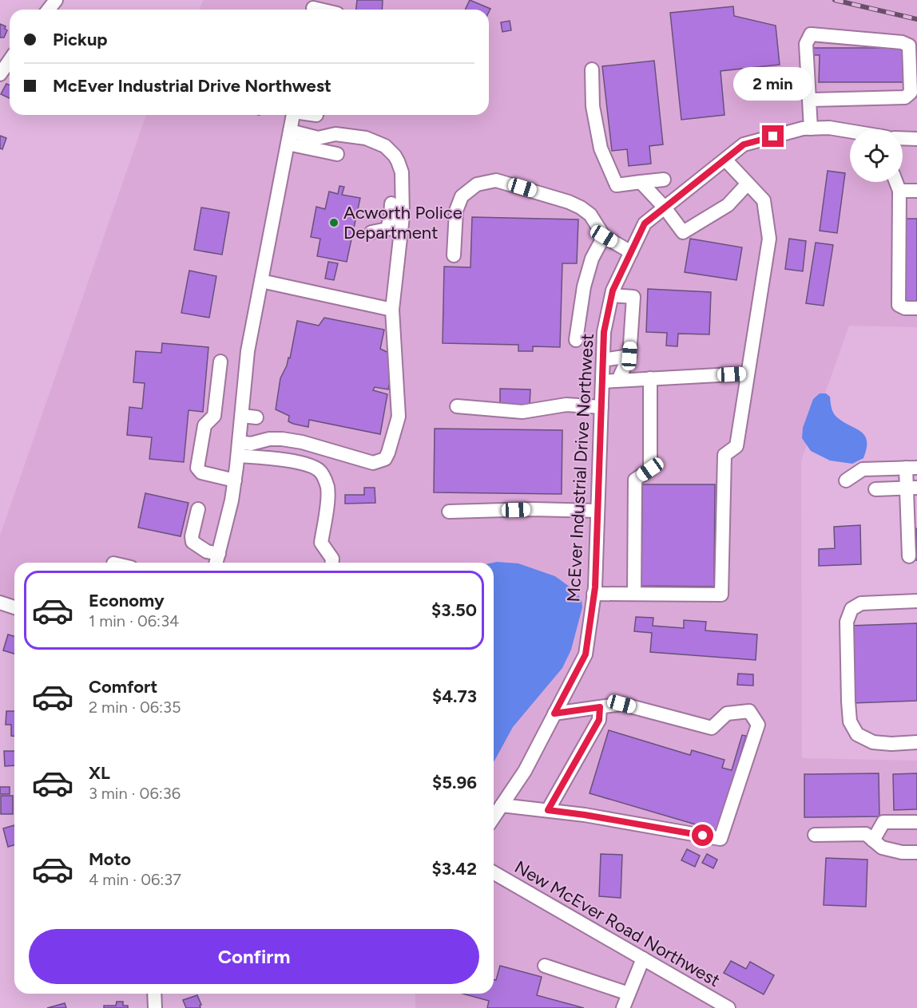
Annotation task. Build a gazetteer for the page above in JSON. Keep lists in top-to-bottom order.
{
  "streets": {
    "street": ["McEver Industrial Drive Northwest", "New McEver Road Northwest"]
  },
  "places": ["Acworth Police Department"],
  "page": {
    "banner": ["Pickup", "McEver Industrial Drive Northwest"],
    "bubble": "2 min",
    "list": [
      {
        "name": "Economy",
        "note": "1 min · 06:34",
        "value": "$3.50"
      },
      {
        "name": "Comfort",
        "note": "2 min · 06:35",
        "value": "$4.73"
      },
      {
        "name": "XL",
        "note": "3 min · 06:36",
        "value": "$5.96"
      },
      {
        "name": "Moto",
        "note": "4 min · 06:37",
        "value": "$3.42"
      }
    ],
    "buttons": "Confirm"
  }
}
